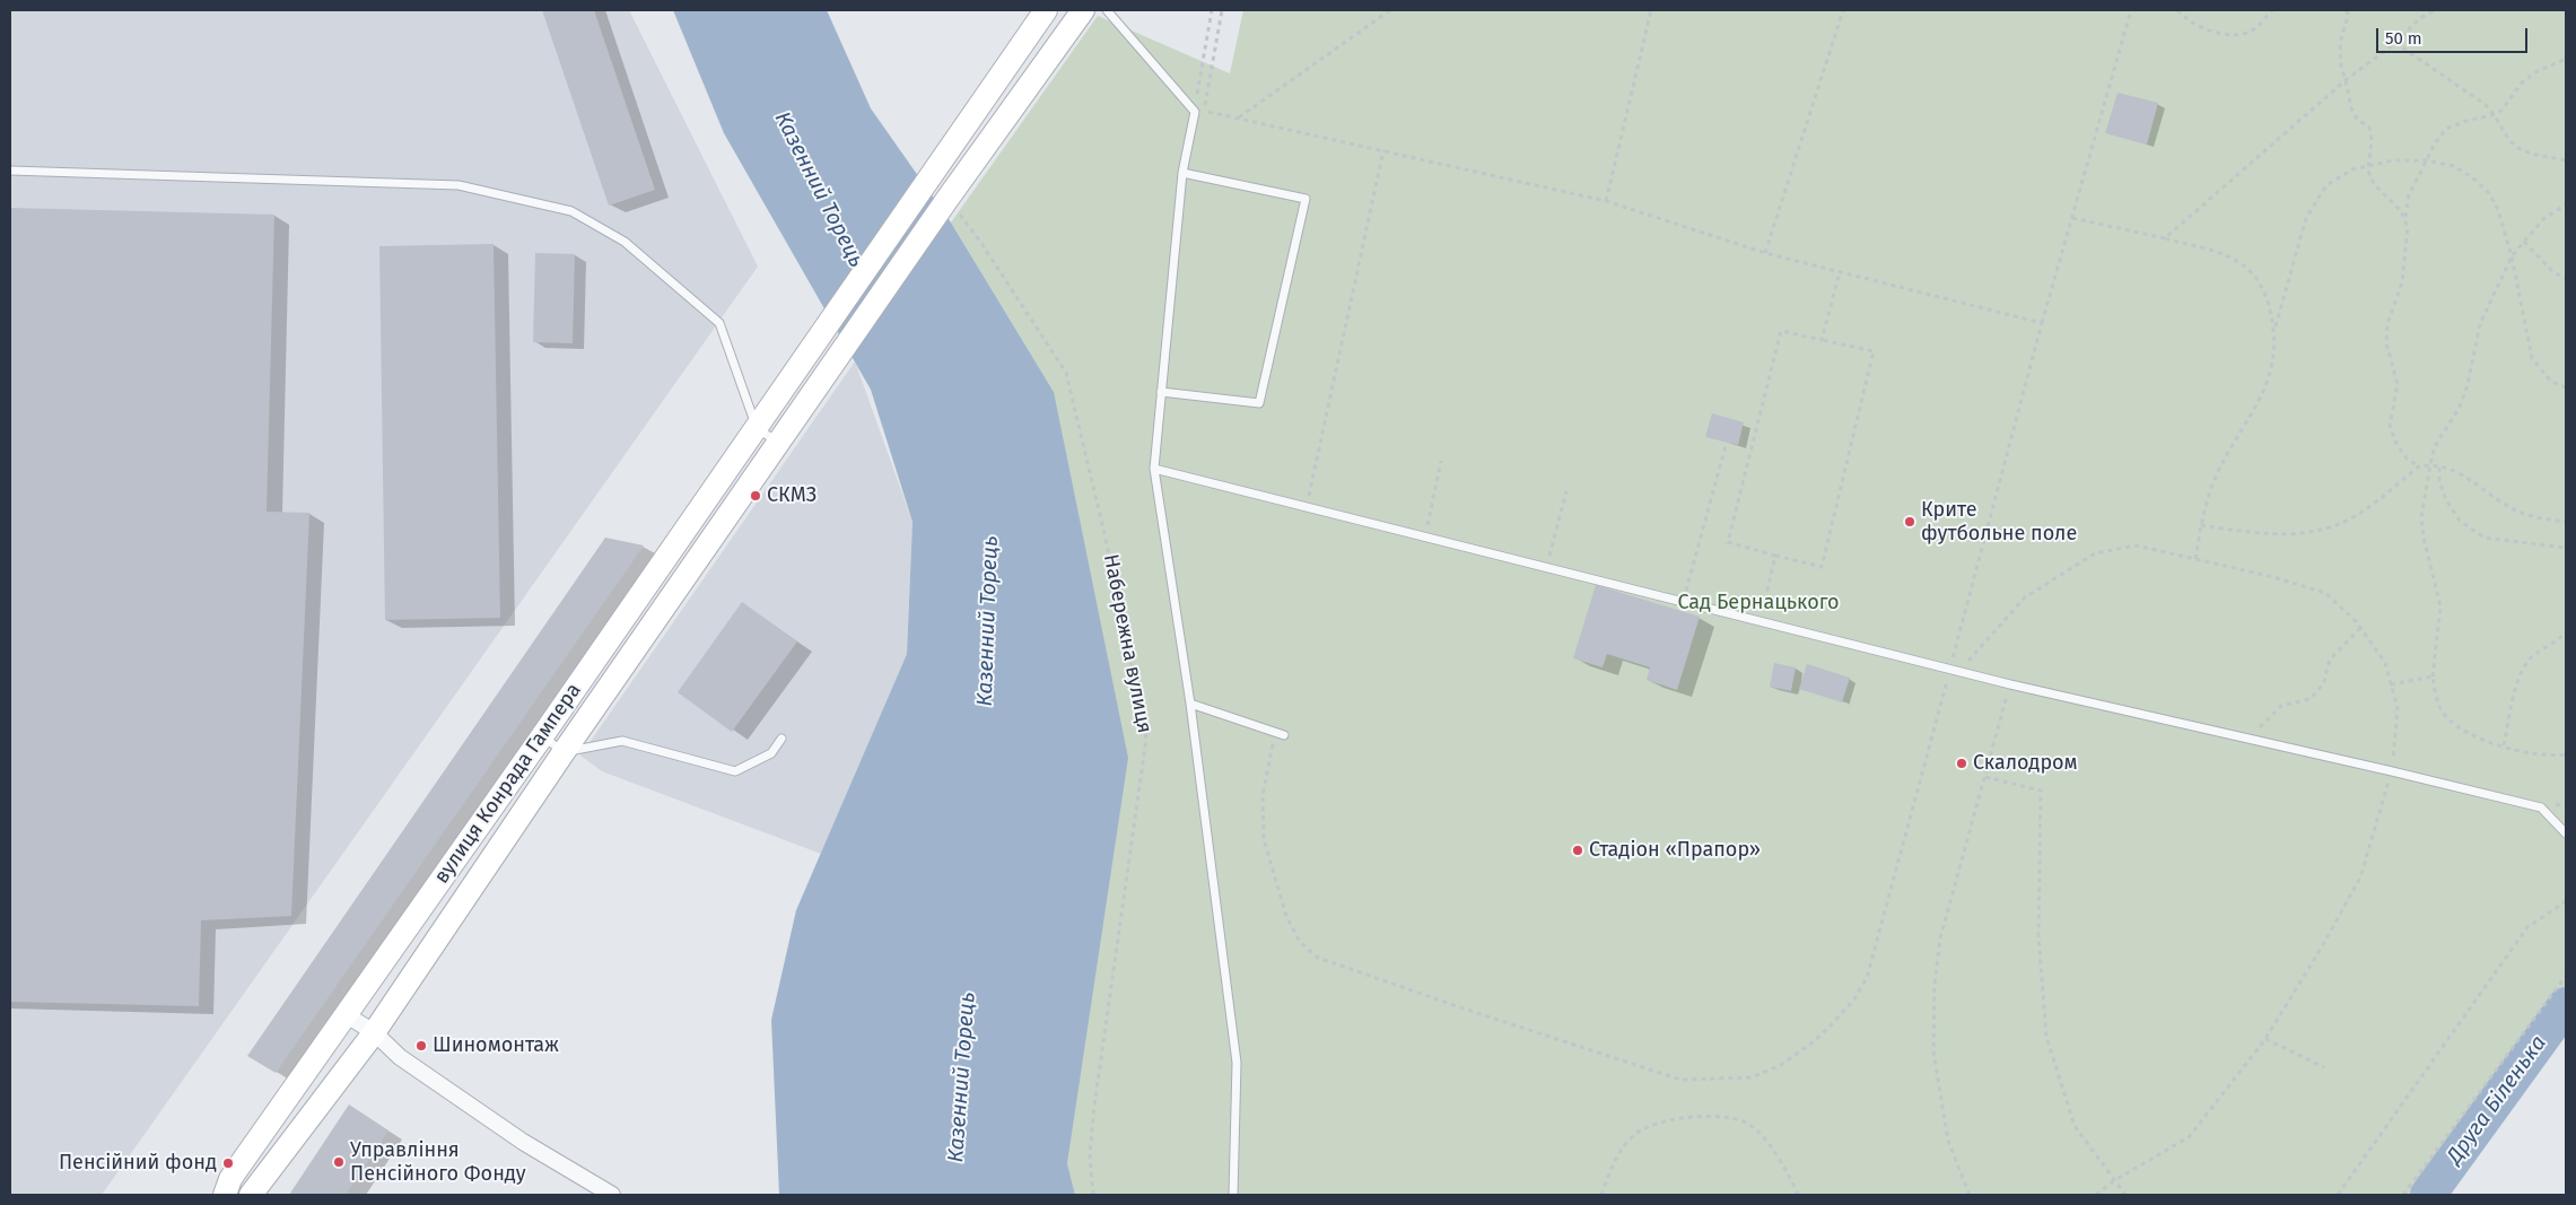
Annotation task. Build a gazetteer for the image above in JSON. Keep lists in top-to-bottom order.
{
  "streets": {
    "main road": ["вулиця Конрада Гампера"],
    "path": ["Набережна вулиця"]
  },
  "crossings": [
    ["Набережна вулиця", "вулиця Конрада Гампера"]
  ],
  "water": ["Казенний Торець", "Друга Біленька"],
  "parks": ["Сад Бернацького"],
  "places": [
    "СКМЗ",
    "Крите футбольне поле",
    "Скалодром",
    "Стадіон «Прапор»",
    "Шиномонтаж",
    "Управління Пенсійного Фонду",
    "Пенсійний фонд"
  ],
  "scale_bar": "50 m"
}
